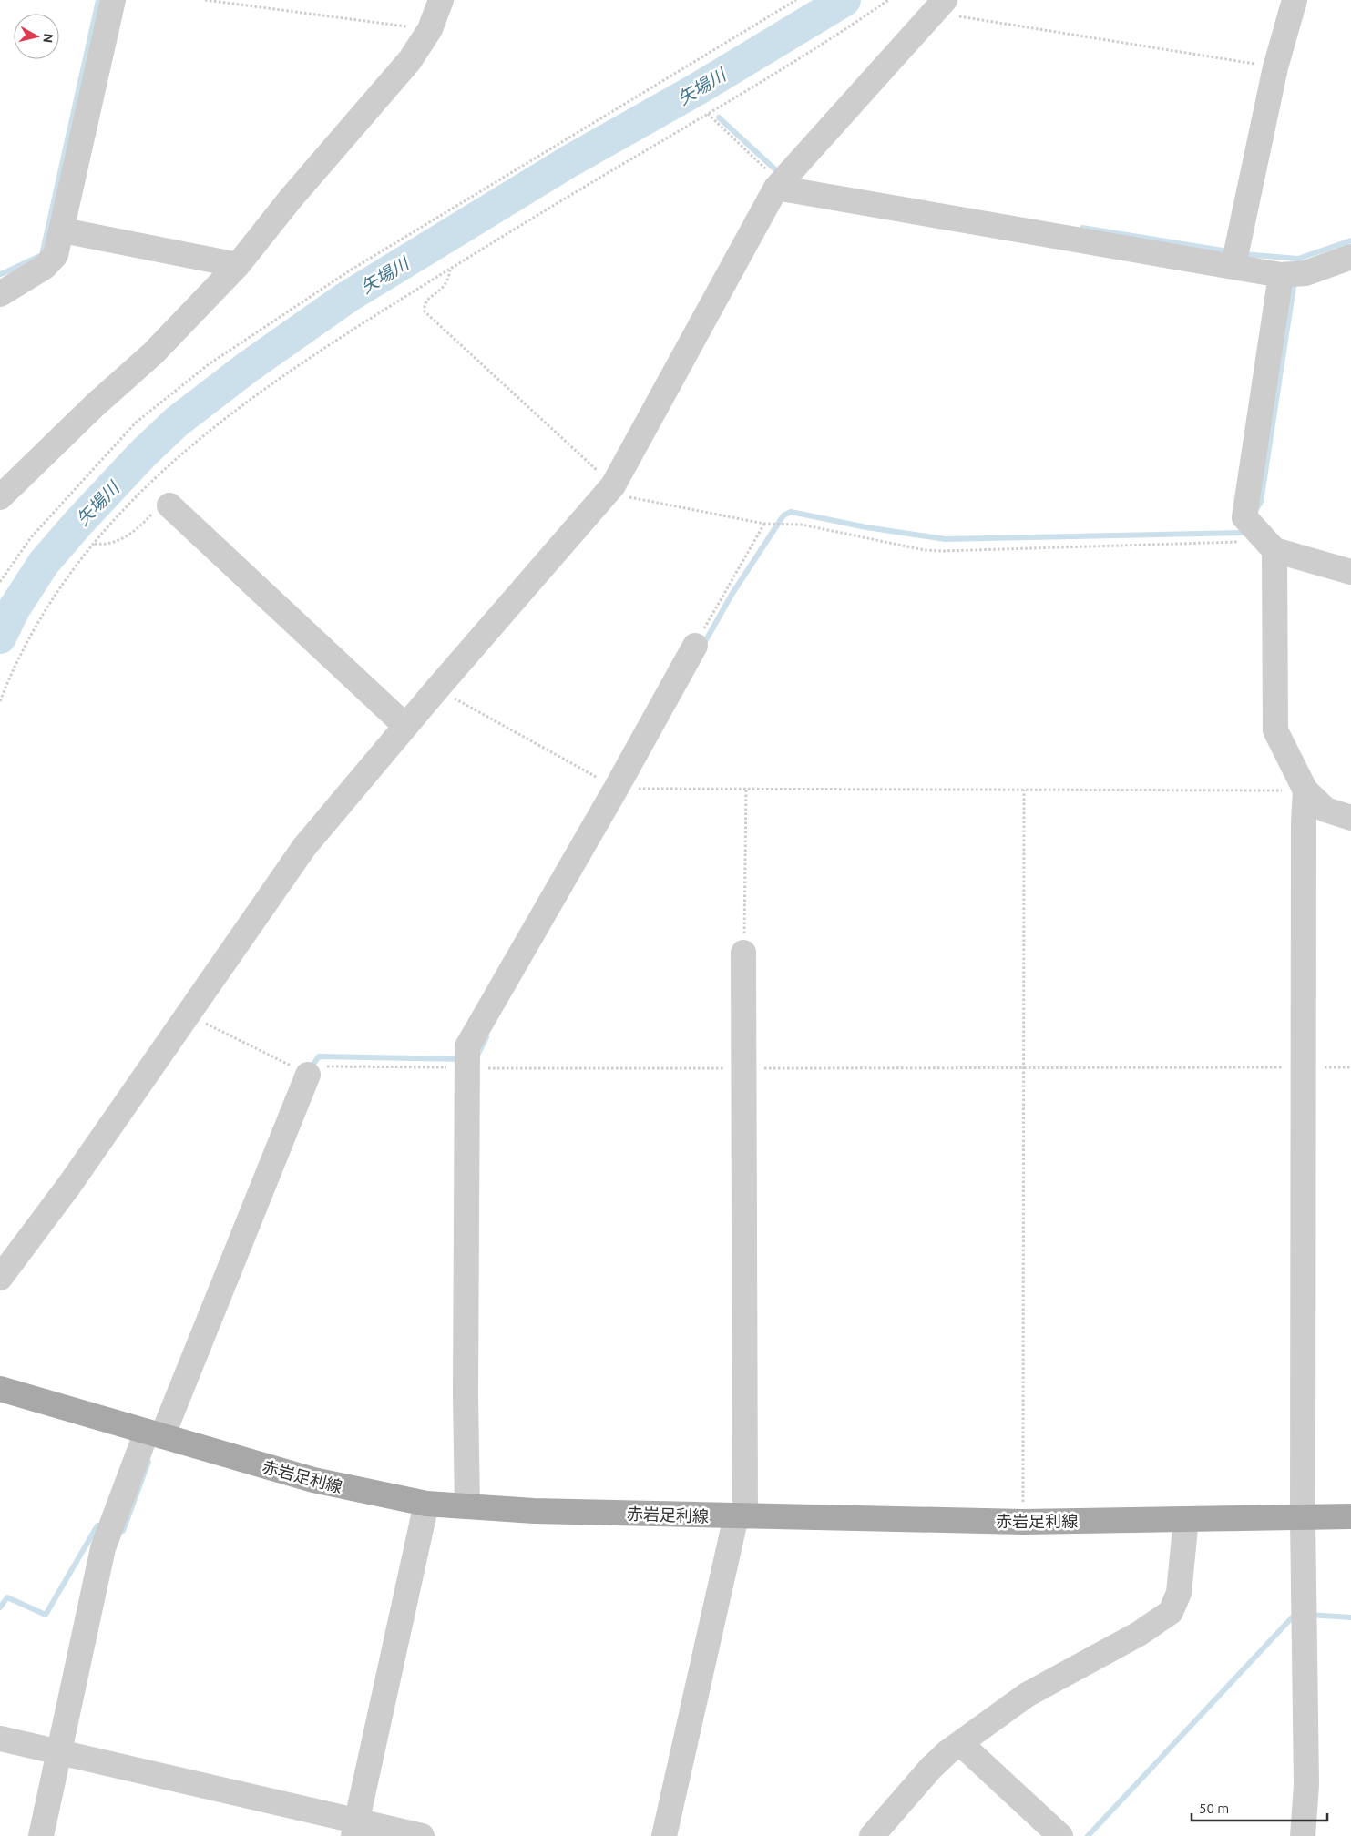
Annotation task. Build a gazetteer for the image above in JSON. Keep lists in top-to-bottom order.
{
  "streets": {
    "main road": ["赤岩足利線"]
  },
  "water": ["矢場川"],
  "scale_bar": "50 m",
  "north": "right"
}
